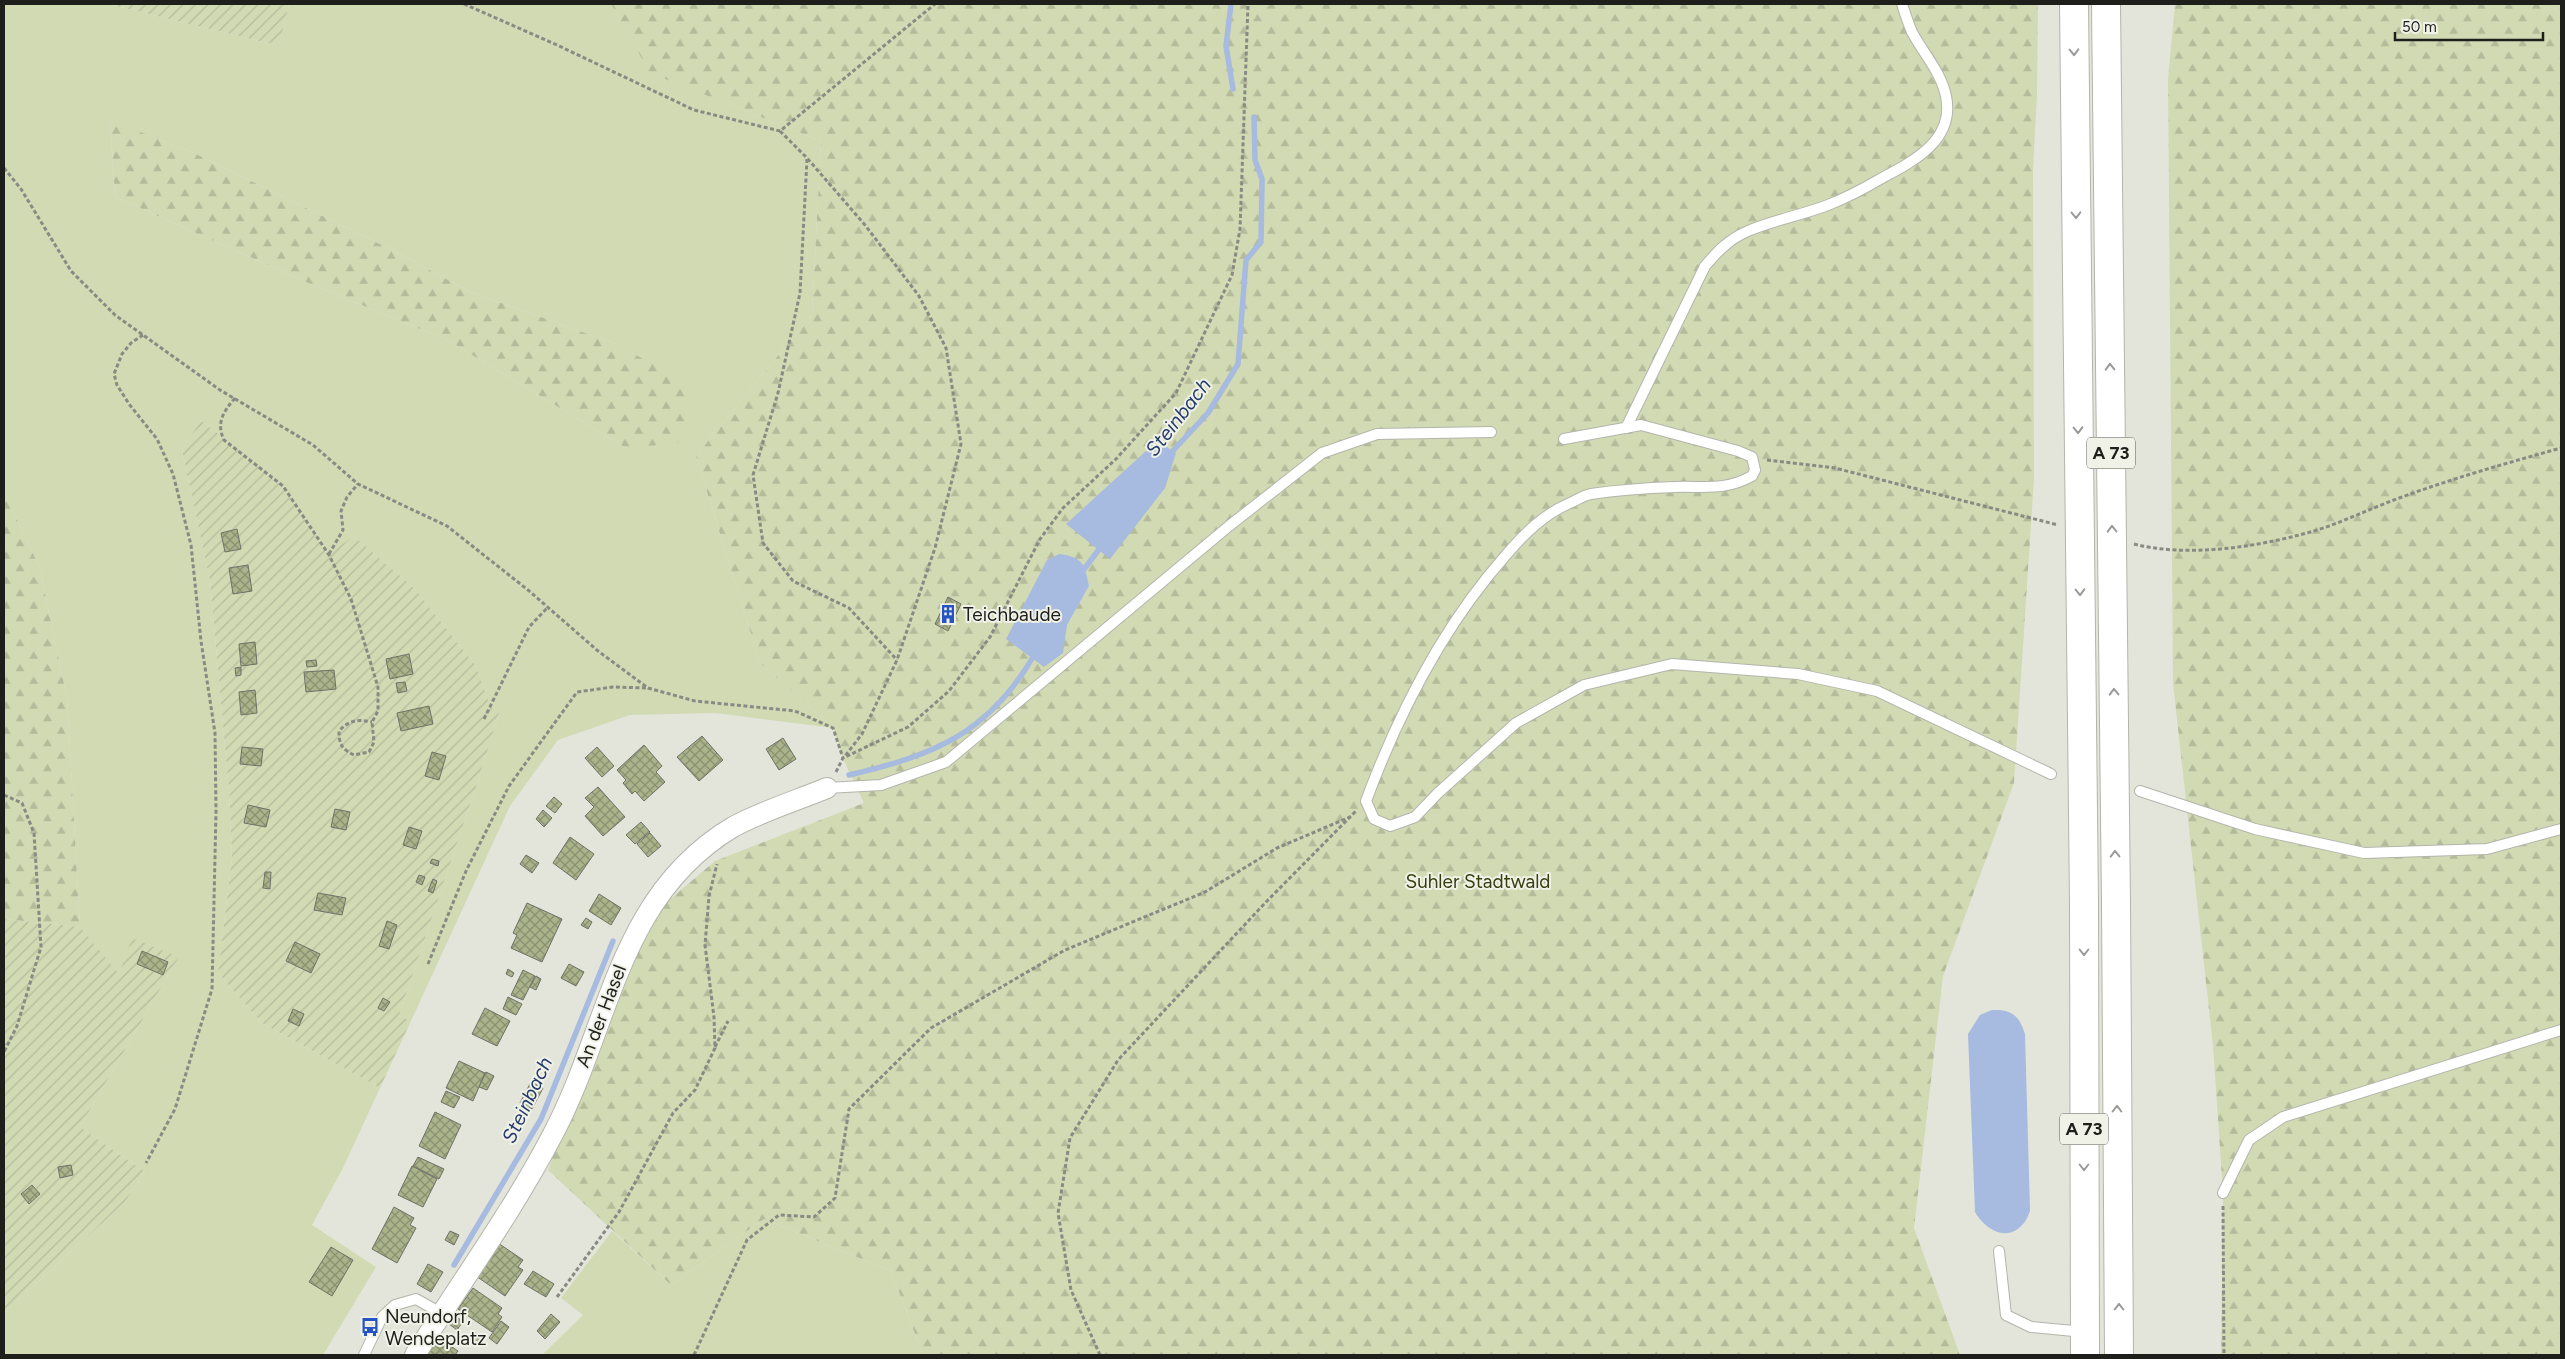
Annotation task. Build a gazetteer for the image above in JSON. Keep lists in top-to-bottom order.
{
  "streets": {
    "highway": ["A 73"],
    "street": ["An der Hasel"]
  },
  "water": ["Steinbach"],
  "parks": ["Suhler Stadtwald"],
  "places": {
    "building": ["Teichbaude"],
    "bus stop": ["Neundorf, Wendeplatz"]
  },
  "scale_bar": "50 m"
}
